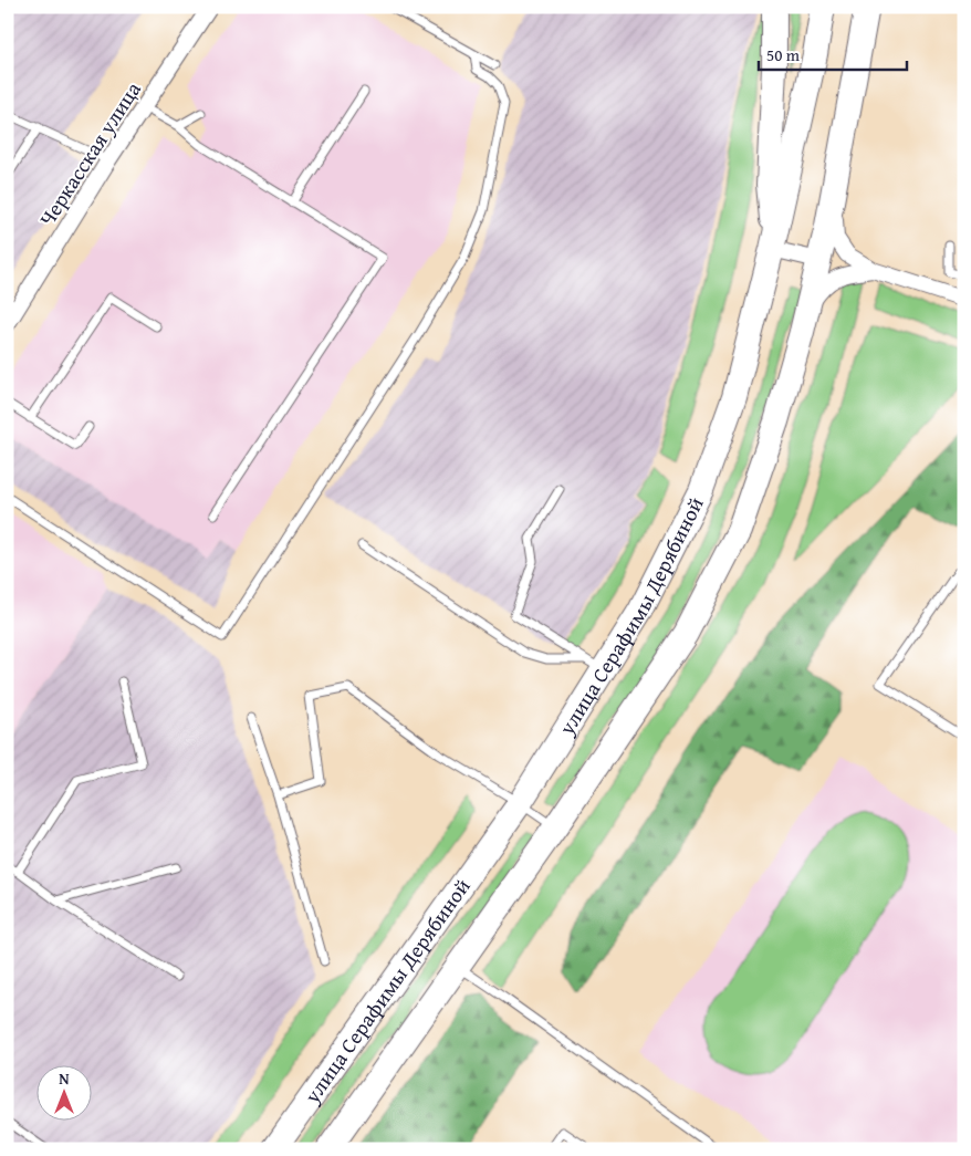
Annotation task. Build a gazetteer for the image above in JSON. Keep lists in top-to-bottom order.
{
  "streets": {
    "main road": ["улица Серафимы Дерябиной"],
    "street": ["Черкасская улица"]
  },
  "scale_bar": "50 m",
  "north": "top"
}
